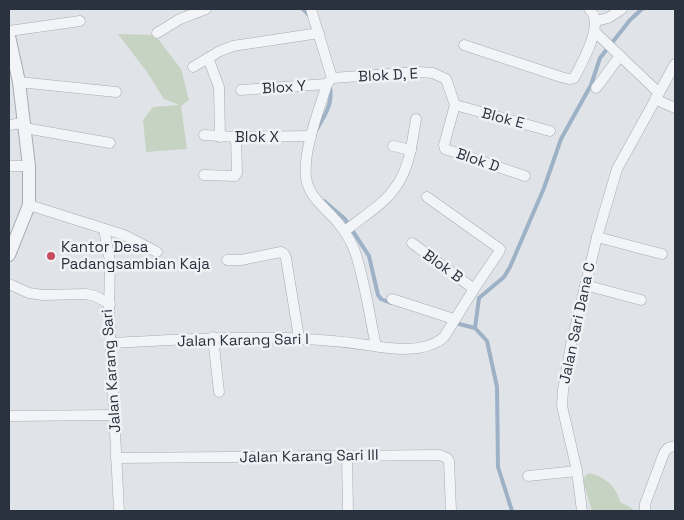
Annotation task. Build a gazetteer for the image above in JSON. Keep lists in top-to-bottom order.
{
  "streets": {
    "street": [
      "Blok D, E",
      "Blox Y",
      "Blok E",
      "Blok X",
      "Blok D",
      "Blok B",
      "Jalan Sari Dana C",
      "Jalan Karang Sari I",
      "Jalan Karang Sari",
      "Jalan Karang Sari III"
    ]
  },
  "crossings": [
    ["Blok D, E", "Blox Y"],
    ["Blok D, E", "Blok E"],
    ["Blok D, E", "Blok D"],
    ["Blok E", "Blok D"],
    ["Blok B", "Jalan Karang Sari I"],
    ["Jalan Karang Sari I", "Jalan Karang Sari"],
    ["Jalan Karang Sari", "Jalan Karang Sari III"]
  ],
  "places": ["Kantor Desa Padangsambian Kaja"]
}
